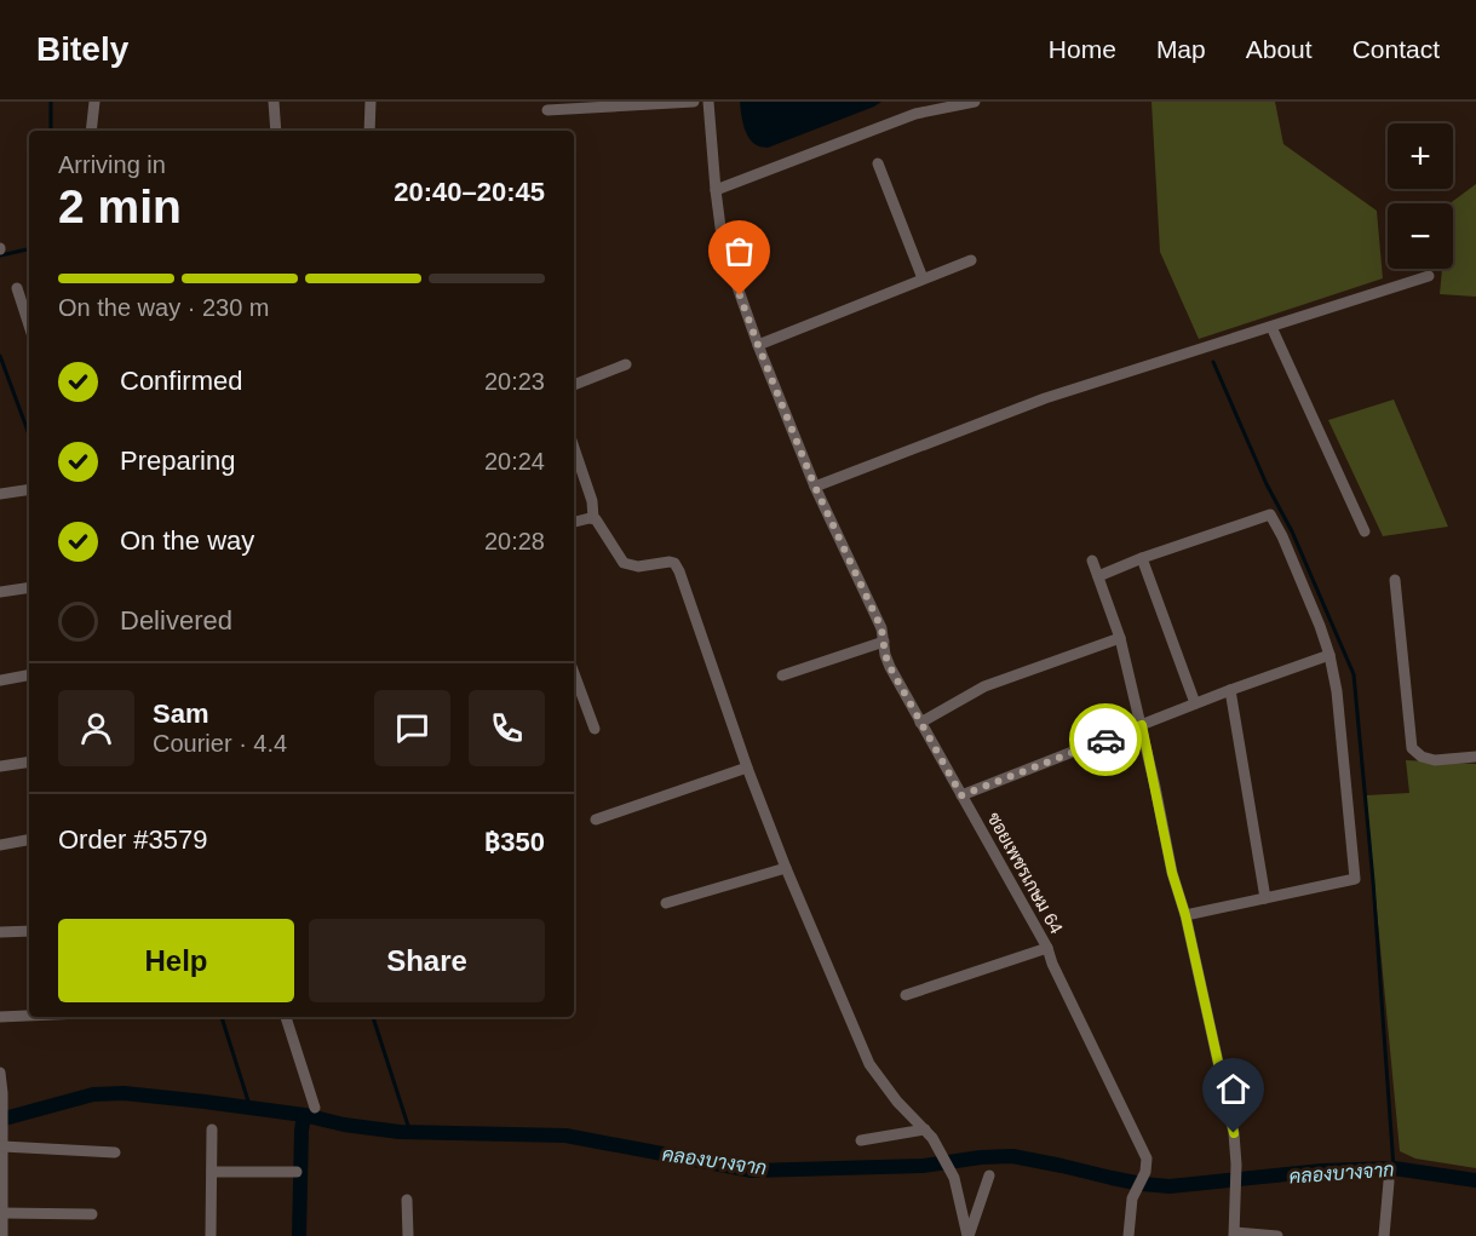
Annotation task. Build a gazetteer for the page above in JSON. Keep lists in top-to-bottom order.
{
  "streets": {
    "street": ["ซอยเพชรเกษม 64"]
  },
  "water": ["คลองบางจาก"],
  "page": {
    "header": "Bitely",
    "nav": [
      "Home",
      "Map",
      "About",
      "Contact"
    ],
    "map_buttons": ["+", "−"],
    "heading": ["2 min", "Arriving in", "20:40–20:45"],
    "panel": [
      "Sam",
      "Courier · 4.4",
      "Order #3579",
      "฿350"
    ],
    "bar": "On the way · 230 m",
    "list": [
      ["Confirmed", "20:23"],
      ["Preparing", "20:24"],
      ["On the way", "20:28"],
      "Delivered"
    ],
    "buttons": ["Help", "Share"]
  }
}
